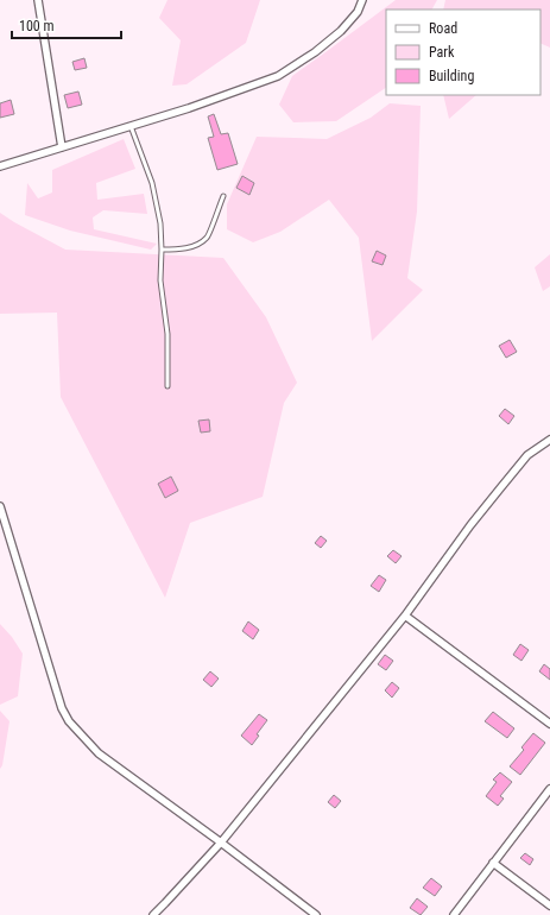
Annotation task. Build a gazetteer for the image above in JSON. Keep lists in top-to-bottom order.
{
  "legend": ["Road", "Park", "Building"],
  "scale_bar": "100 m"
}
